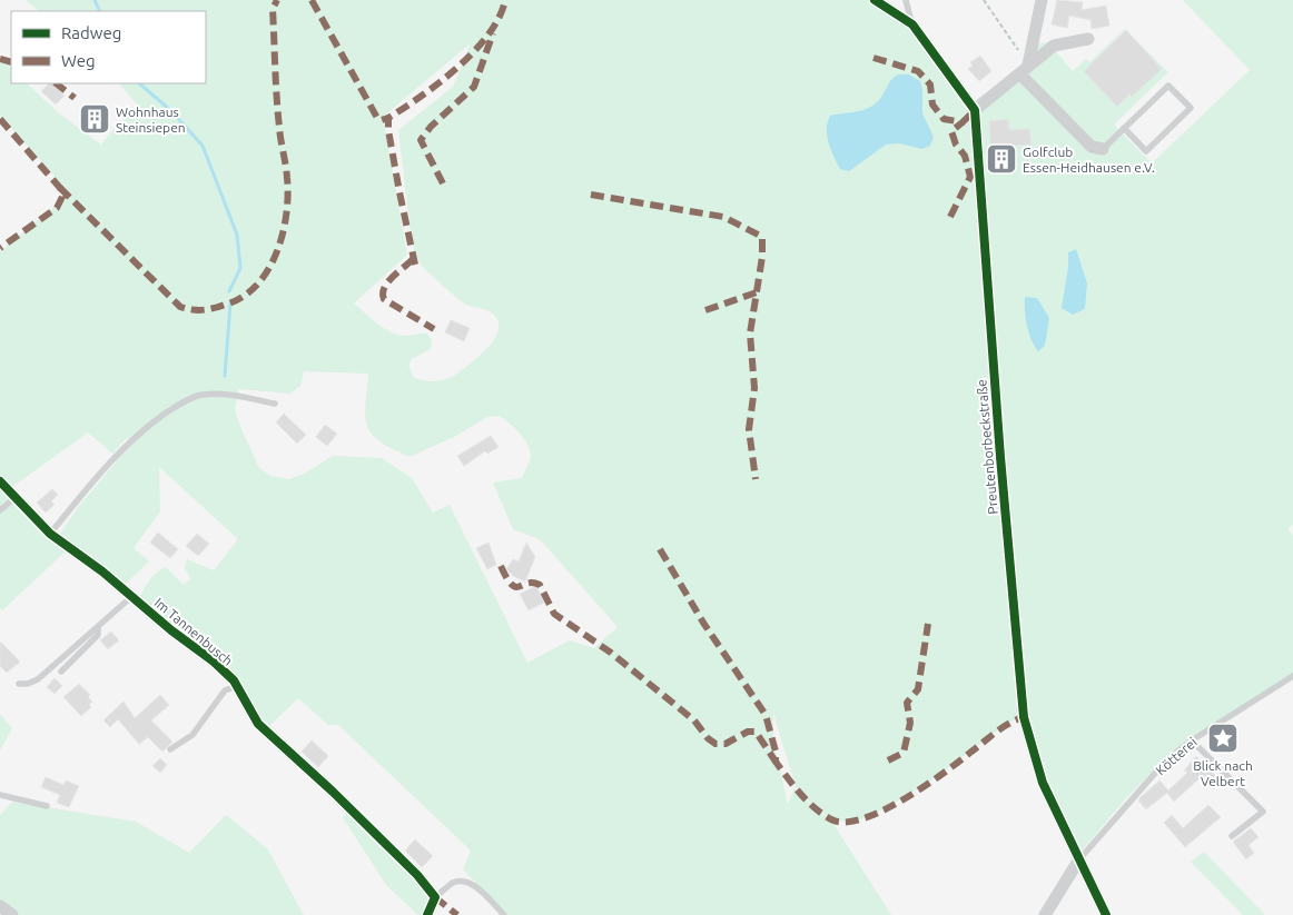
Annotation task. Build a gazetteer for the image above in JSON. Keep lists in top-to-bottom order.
{
  "streets": {
    "street": ["Preutenborbeckstraße", "Im Tannenbusch"],
    "lane": ["Kötterei"]
  },
  "crossings": [
    ["Preutenborbeckstraße", "Kötterei"]
  ],
  "places": {
    "building": ["Wohnhaus Steinsiepen", "Golfclub Essen-Heidhausen e.V."],
    "place": ["Blick nach Velbert"]
  },
  "legend": ["Radweg", "Weg"]
}
